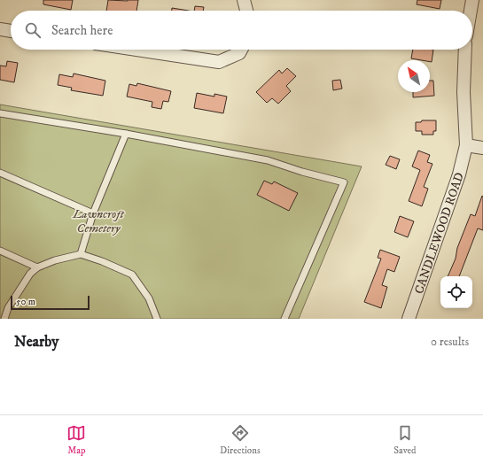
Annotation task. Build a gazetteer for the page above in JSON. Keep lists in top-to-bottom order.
{
  "streets": {
    "street": ["CANDLEWOOD ROAD"]
  },
  "parks": ["Lawncroft Cemetery"],
  "scale_bar": "50 m",
  "north": "top left",
  "page": {
    "search": "Search here",
    "scale": "50 m",
    "heading": ["Nearby", "0 results"],
    "nav": ["Map", "Directions", "Saved"]
  }
}
